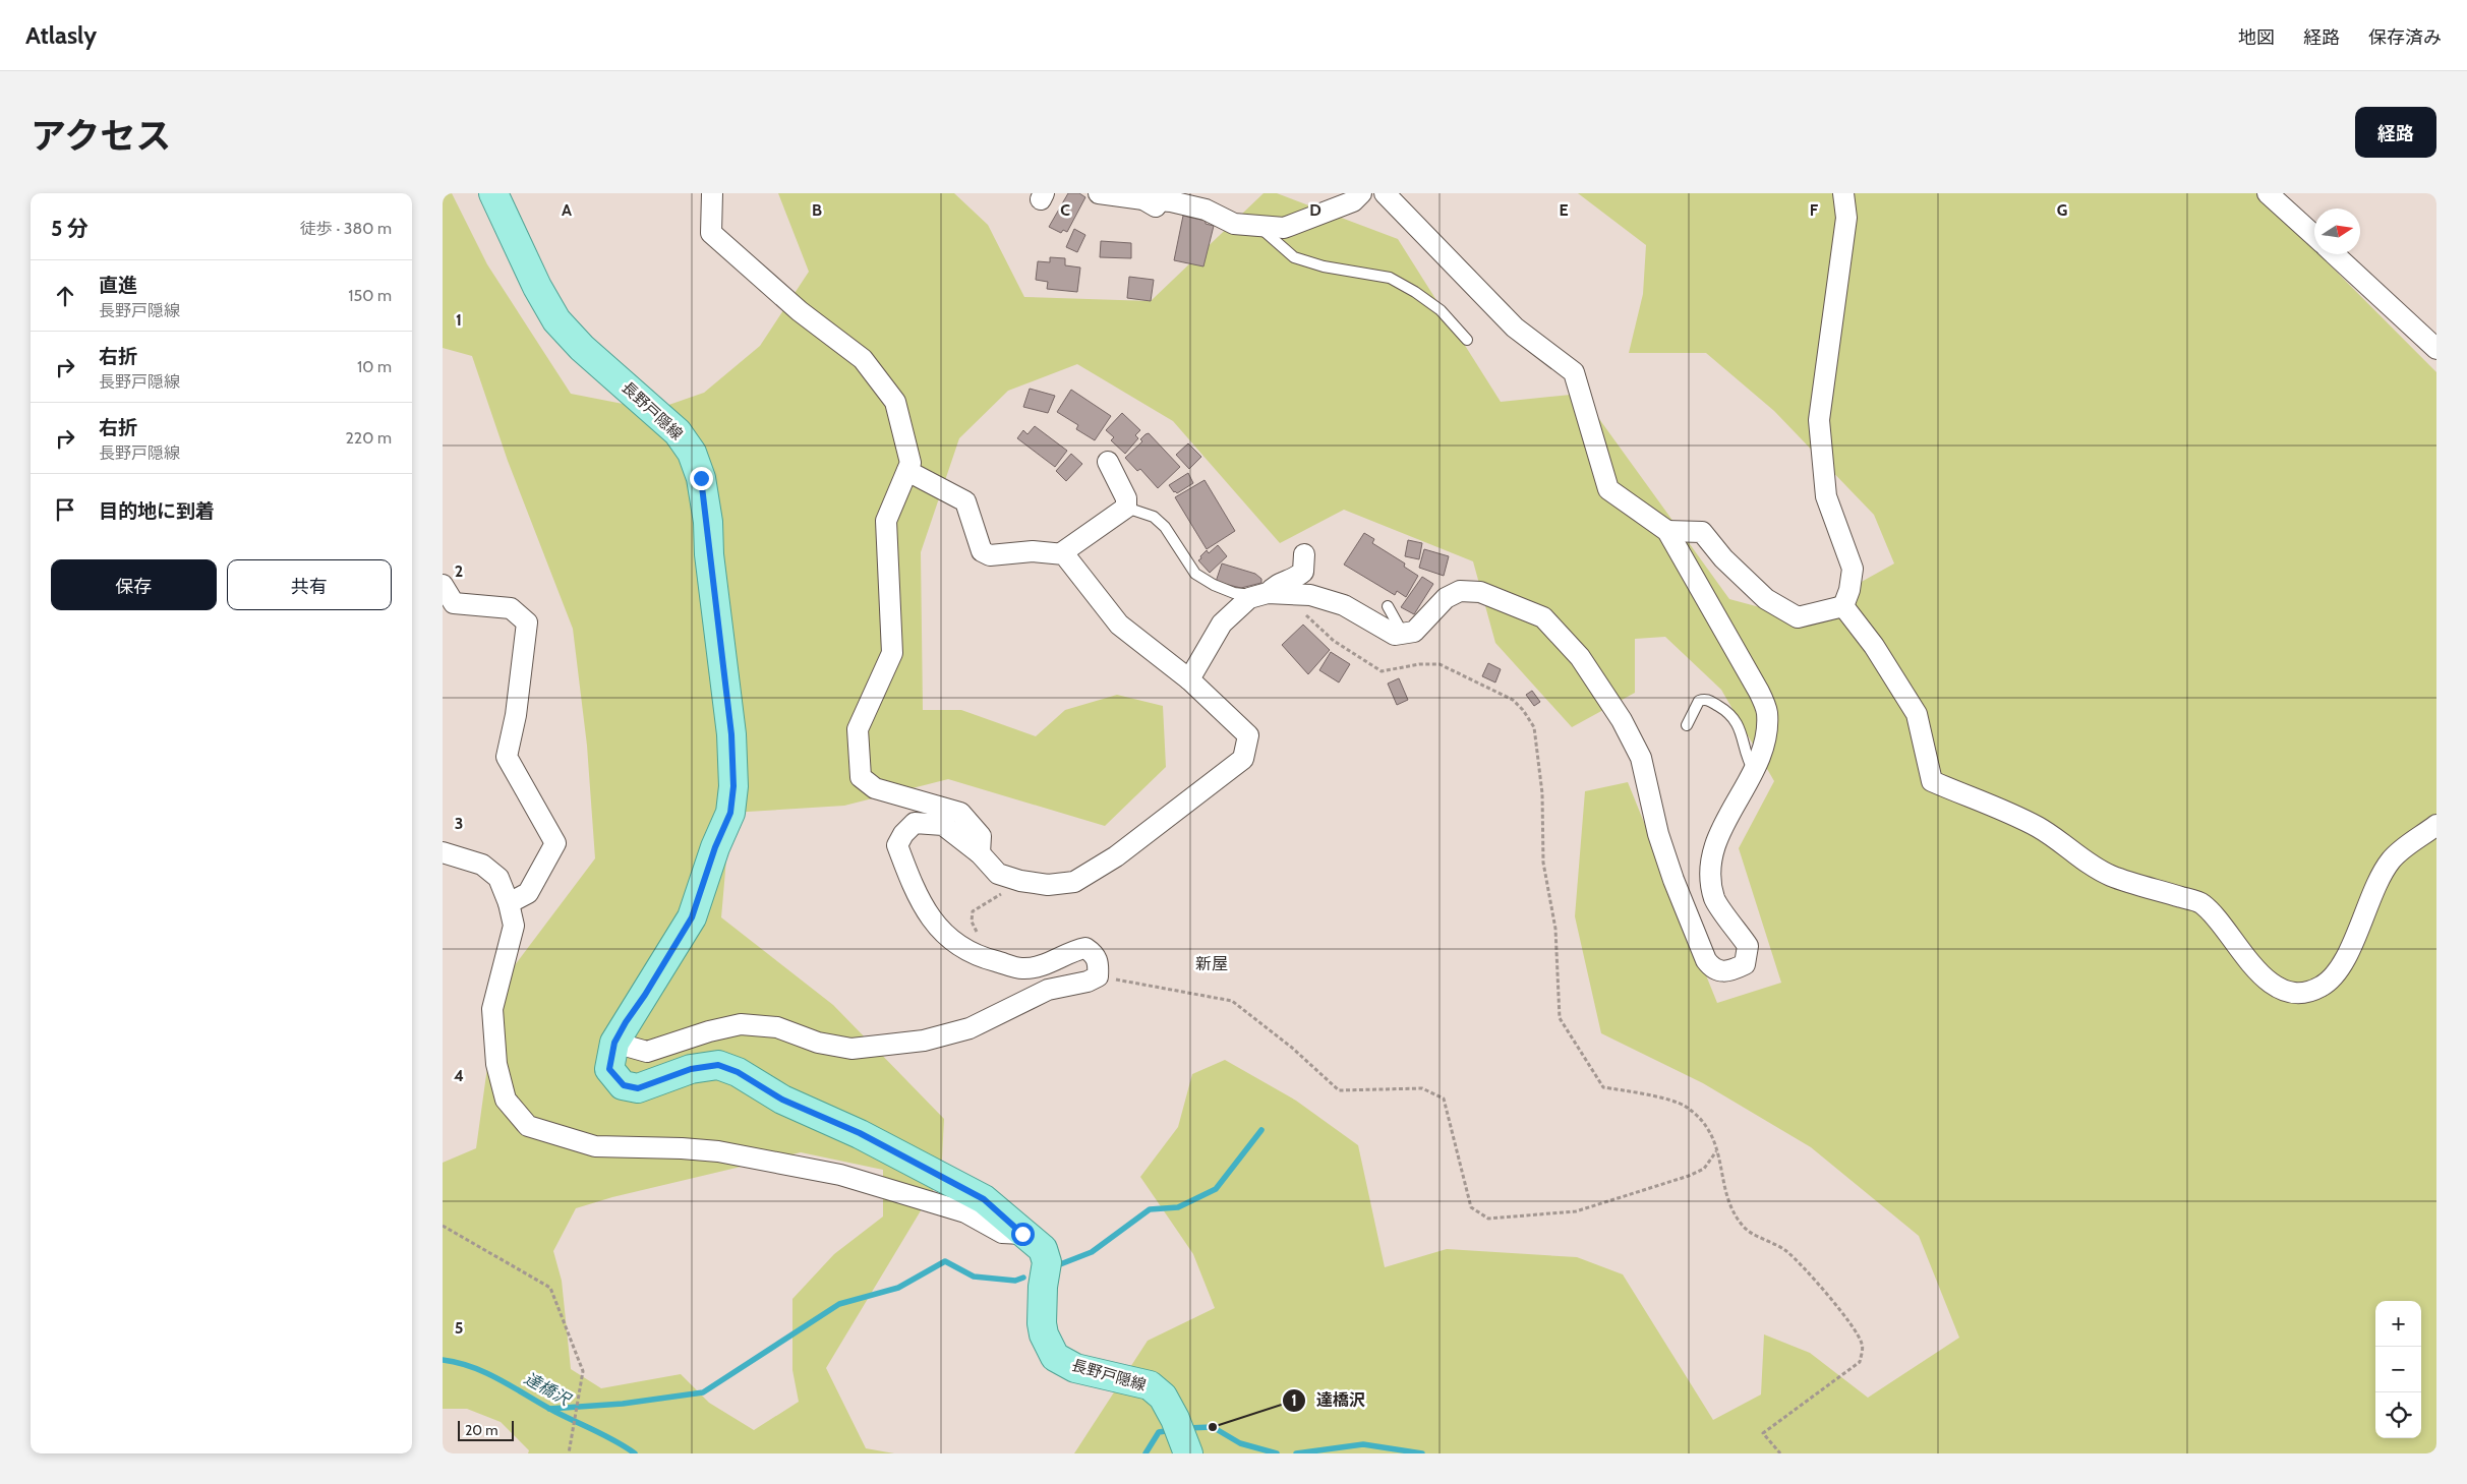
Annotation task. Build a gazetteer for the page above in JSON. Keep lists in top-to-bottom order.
{
  "streets": {
    "main road": ["長野戸隠線"]
  },
  "districts": ["新屋"],
  "water": ["達橋沢"],
  "places": ["達橋沢"],
  "scale_bar": "20 m",
  "north": "right",
  "page": {
    "header": "Atlasly",
    "nav": ["地図", "経路", "保存済み"],
    "title": "アクセス",
    "buttons": [
      "経路",
      ["保存", "共有"]
    ],
    "heading": ["5 分", "徒歩 · 380 m"],
    "list": [
      ["直進", "長野戸隠線", "150 m"],
      ["右折", "長野戸隠線", "10 m"],
      ["右折", "長野戸隠線", "220 m"],
      "目的地に到着"
    ],
    "map_buttons": ["+", "−"],
    "scale": "20 m"
  },
  "grid": {
    "columns": [
      "A",
      "B",
      "C",
      "D",
      "E",
      "F",
      "G"
    ],
    "rows": [
      "1",
      "2",
      "3",
      "4",
      "5"
    ]
  }
}
